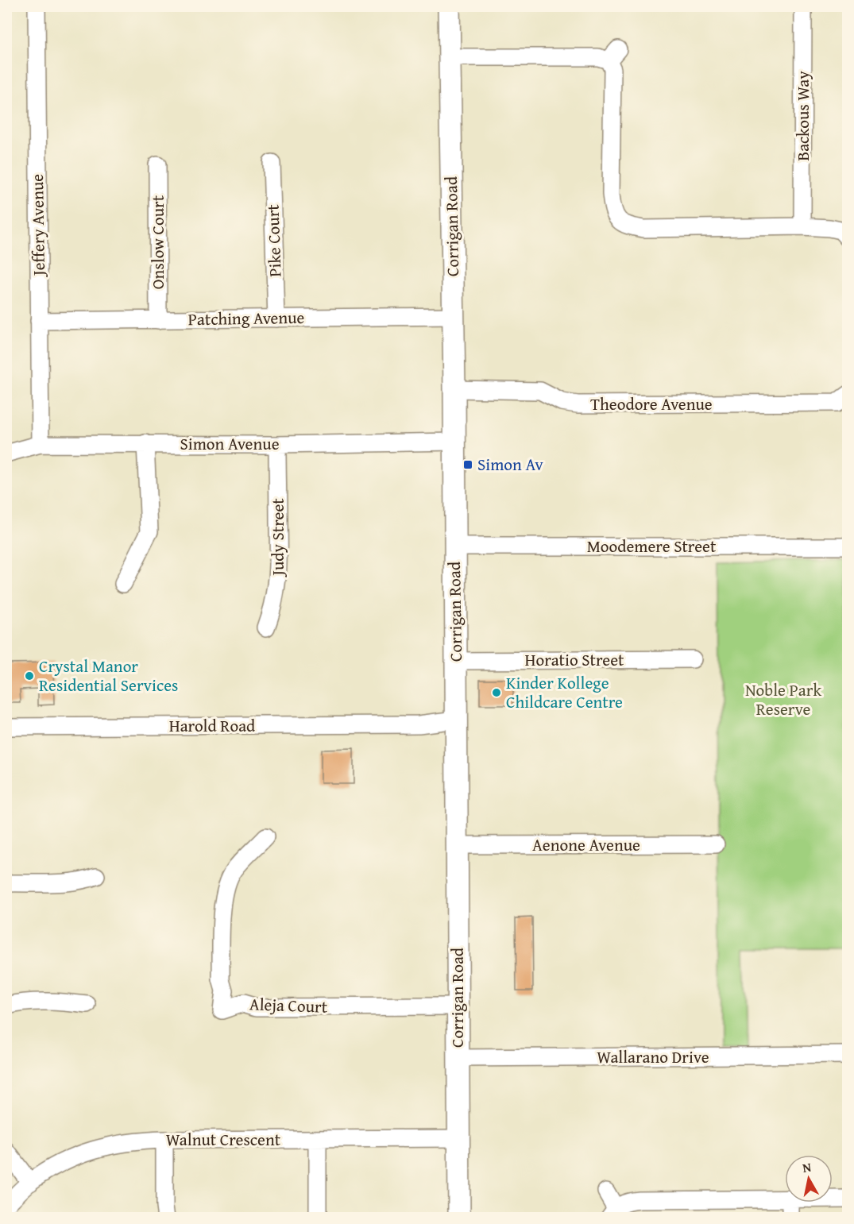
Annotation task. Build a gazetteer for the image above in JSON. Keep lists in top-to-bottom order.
{
  "streets": {
    "main road": ["Corrigan Road"],
    "street": [
      "Backous Way",
      "Jeffery Avenue",
      "Pike Court",
      "Onslow Court",
      "Patching Avenue",
      "Theodore Avenue",
      "Simon Avenue",
      "Judy Street",
      "Moodemere Street",
      "Horatio Street",
      "Harold Road",
      "Aenone Avenue",
      "Aleja Court",
      "Wallarano Drive",
      "Walnut Crescent"
    ]
  },
  "crossings": [
    ["Jeffery Avenue", "Patching Avenue"],
    ["Jeffery Avenue", "Simon Avenue"],
    ["Corrigan Road", "Patching Avenue"],
    ["Corrigan Road", "Theodore Avenue"],
    ["Corrigan Road", "Simon Avenue"],
    ["Corrigan Road", "Moodemere Street"],
    ["Corrigan Road", "Horatio Street"],
    ["Corrigan Road", "Harold Road"],
    ["Corrigan Road", "Aenone Avenue"],
    ["Corrigan Road", "Aleja Court"],
    ["Corrigan Road", "Wallarano Drive"],
    ["Corrigan Road", "Walnut Crescent"],
    ["Pike Court", "Patching Avenue"],
    ["Onslow Court", "Patching Avenue"],
    ["Simon Avenue", "Judy Street"]
  ],
  "parks": ["Noble Park Reserve"],
  "places": {
    "transit": ["Simon Av"],
    "other": ["Crystal Manor Residential Services", "Kinder Kollege Childcare Centre"]
  },
  "north": "top"
}
